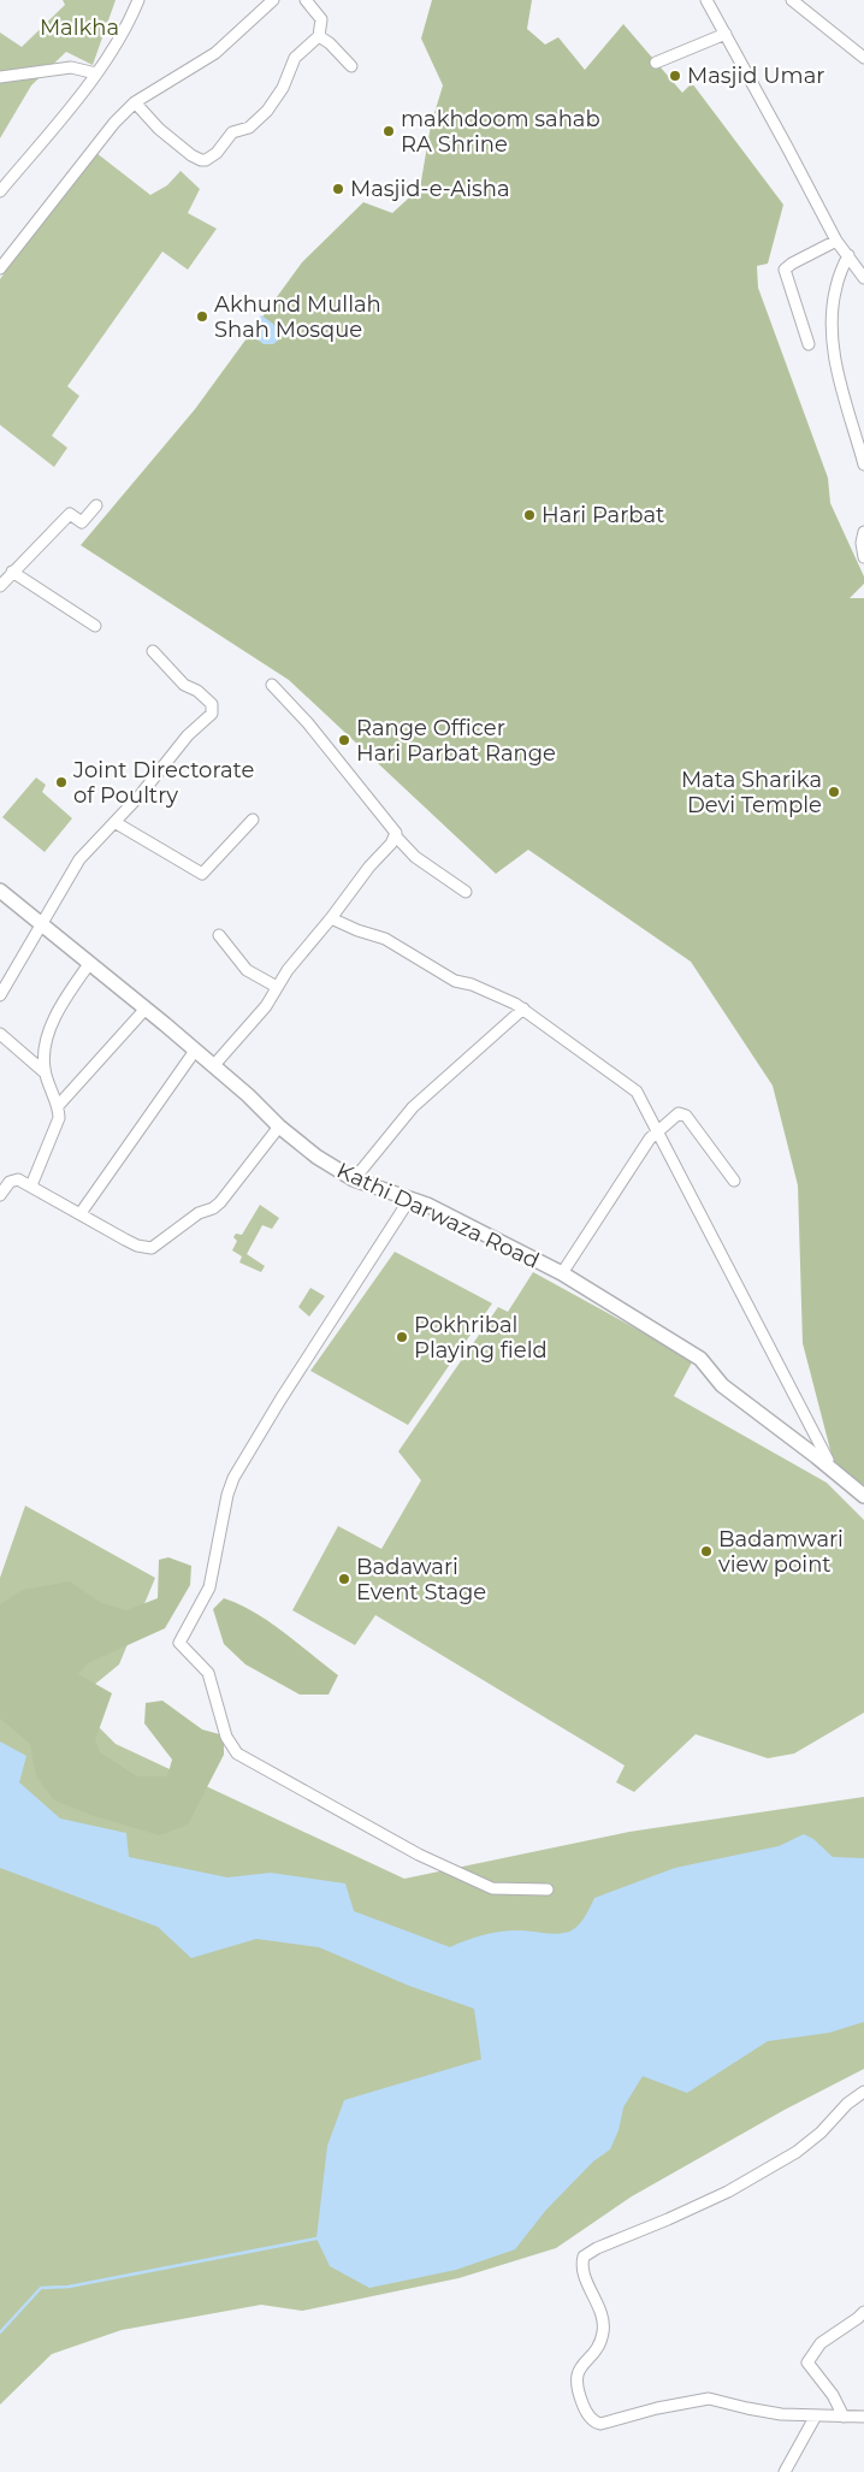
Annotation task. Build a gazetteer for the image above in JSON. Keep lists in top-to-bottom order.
{
  "streets": {
    "street": ["Kathi Darwaza Road"]
  },
  "parks": ["Malkha"],
  "places": [
    "Masjid Umar",
    "makhdoom sahab RA Shrine",
    "Masjid-e-Aisha",
    "Akhund Mullah Shah Mosque",
    "Hari Parbat",
    "Range Officer Hari Parbat Range",
    "Joint Directorate of Poultry",
    "Mata Sharika Devi Temple",
    "Pokhribal Playing field",
    "Badamwari view point",
    "Badawari Event Stage"
  ]
}
